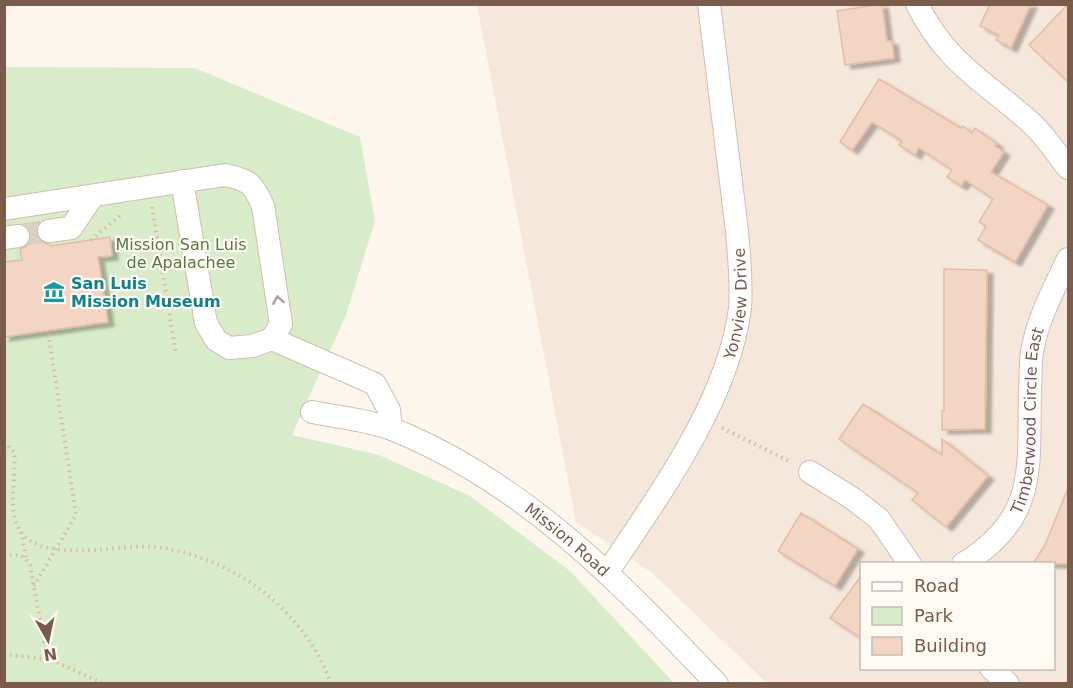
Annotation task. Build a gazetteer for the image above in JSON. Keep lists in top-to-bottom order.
{
  "streets": {
    "street": ["Yonview Drive", "Timberwood Circle East", "Mission Road"]
  },
  "crossings": [
    ["Yonview Drive", "Mission Road"]
  ],
  "parks": ["Mission San Luis de Apalachee"],
  "places": {
    "museum": ["San Luis Mission Museum"]
  },
  "legend": ["Road", "Park", "Building"],
  "north": "bottom"
}
